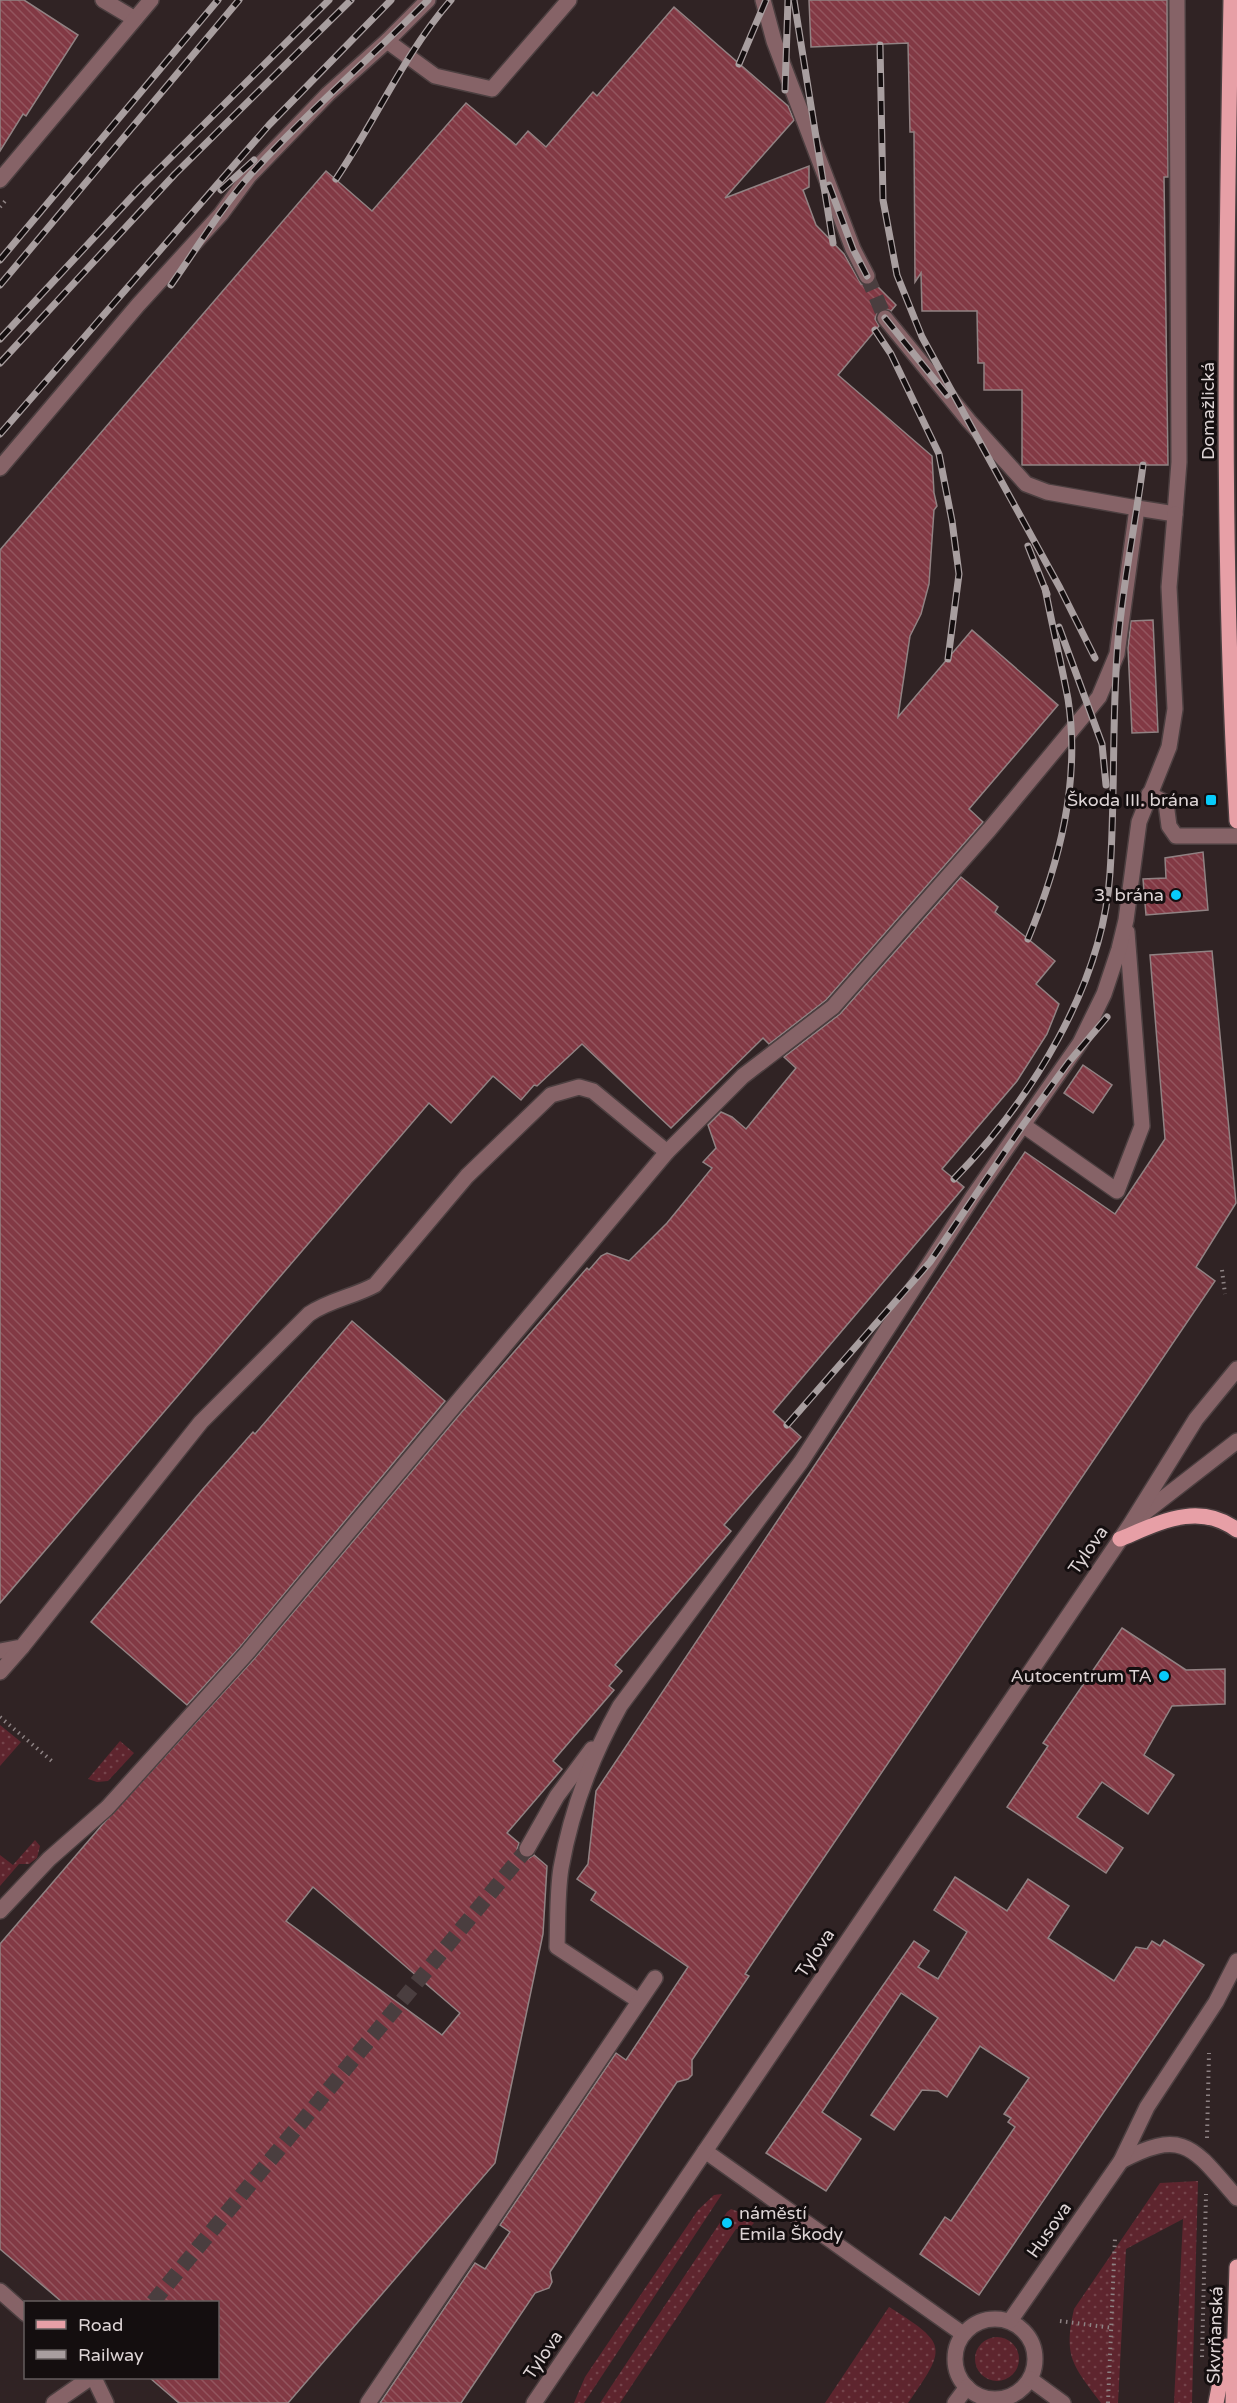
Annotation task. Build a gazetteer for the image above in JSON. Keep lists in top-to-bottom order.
{
  "streets": {
    "main road": ["Domažlická", "Skvrňanská"],
    "street": ["Tylova", "Husova"]
  },
  "places": {
    "transit": ["Škoda III. brána"],
    "other": ["3. brána", "Autocentrum TA", "náměstí Emila Škody"]
  },
  "legend": ["Road", "Railway"]
}
